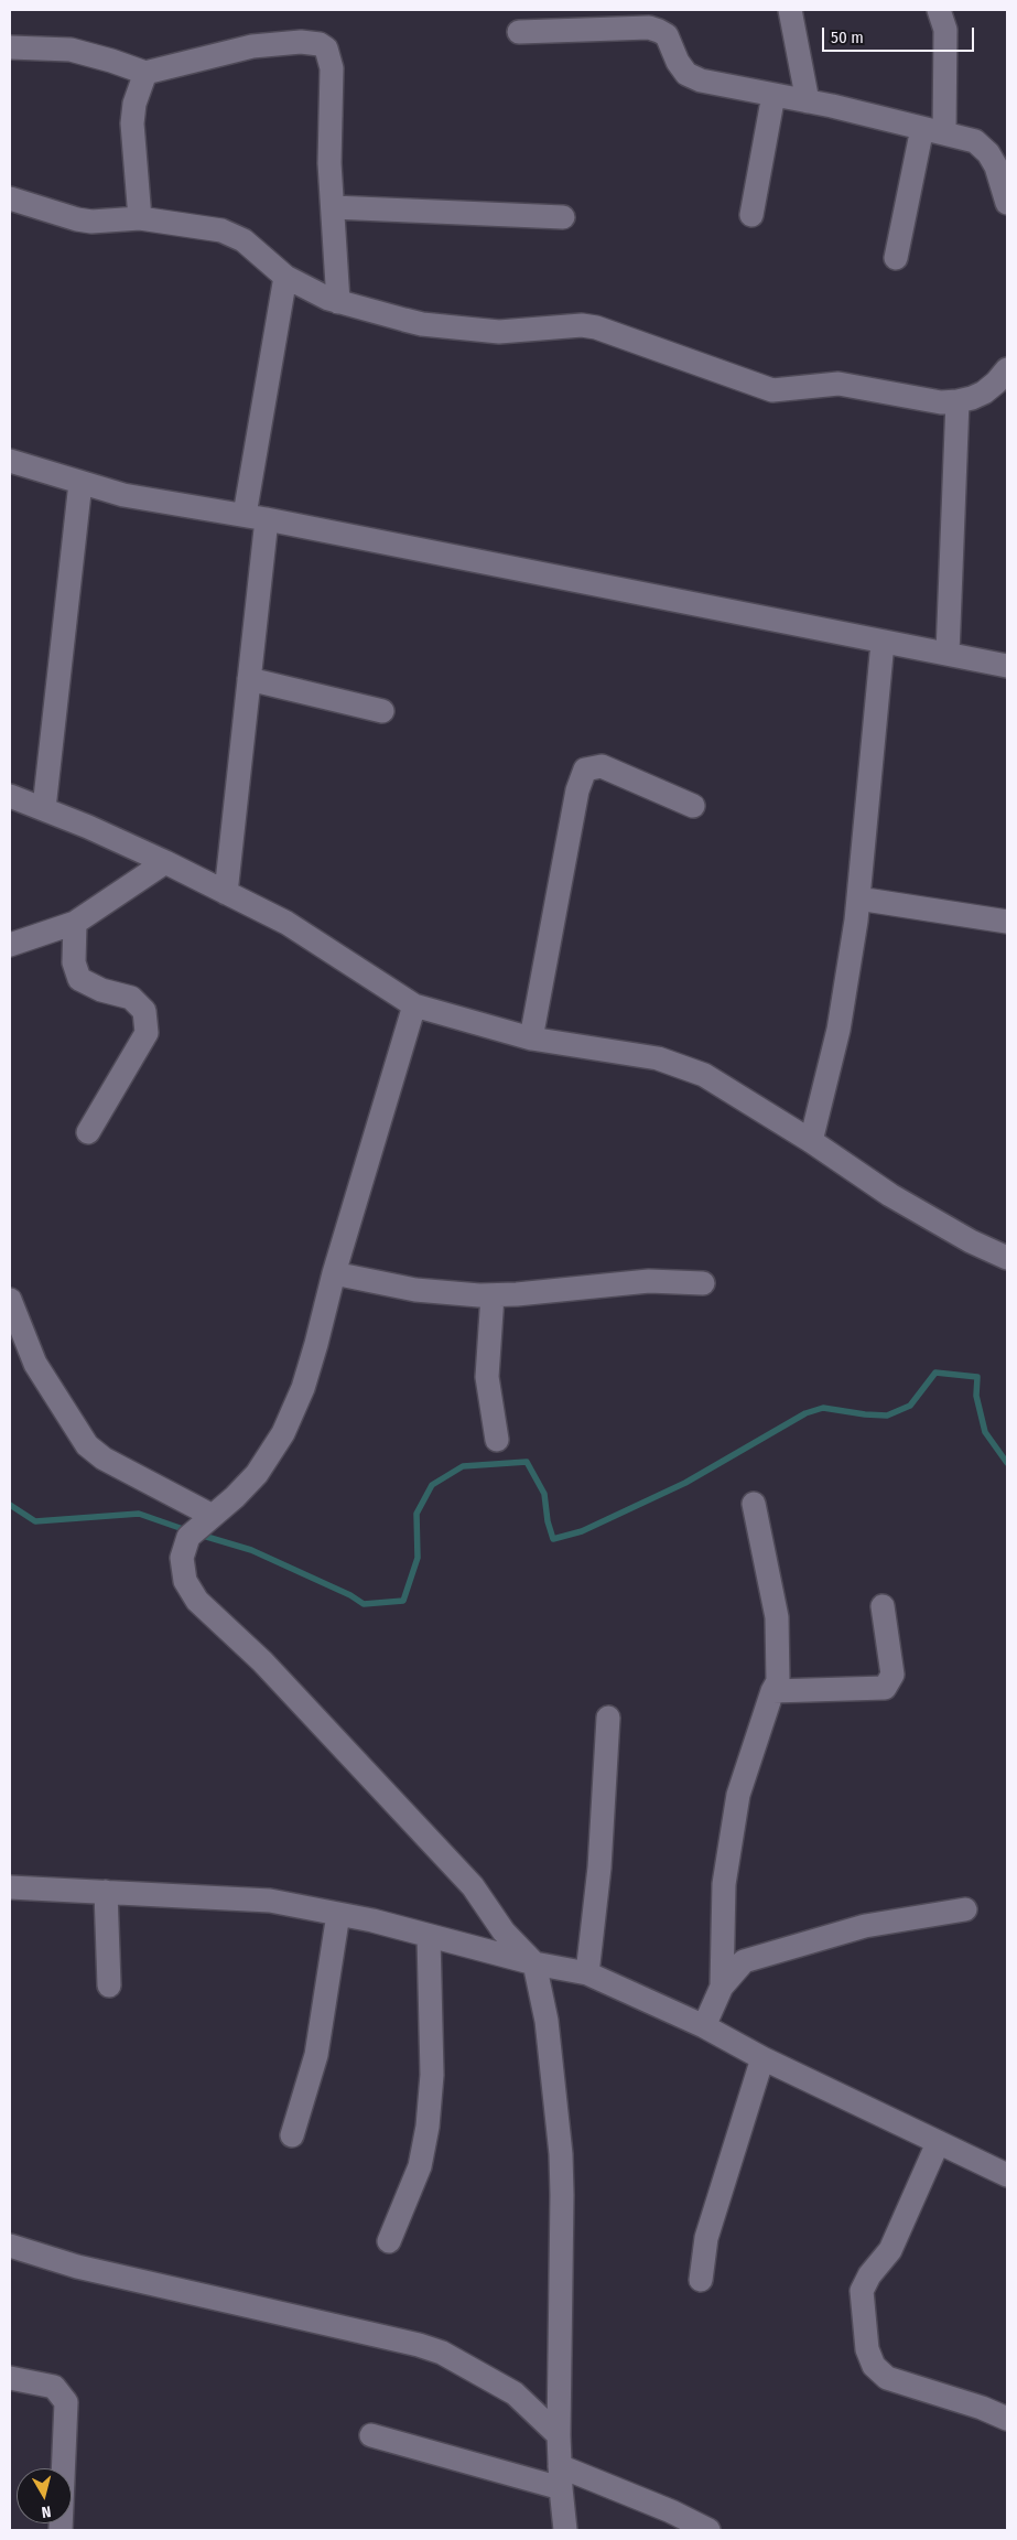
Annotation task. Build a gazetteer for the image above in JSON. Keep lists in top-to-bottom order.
{
  "scale_bar": "50 m",
  "north": "bottom"
}
